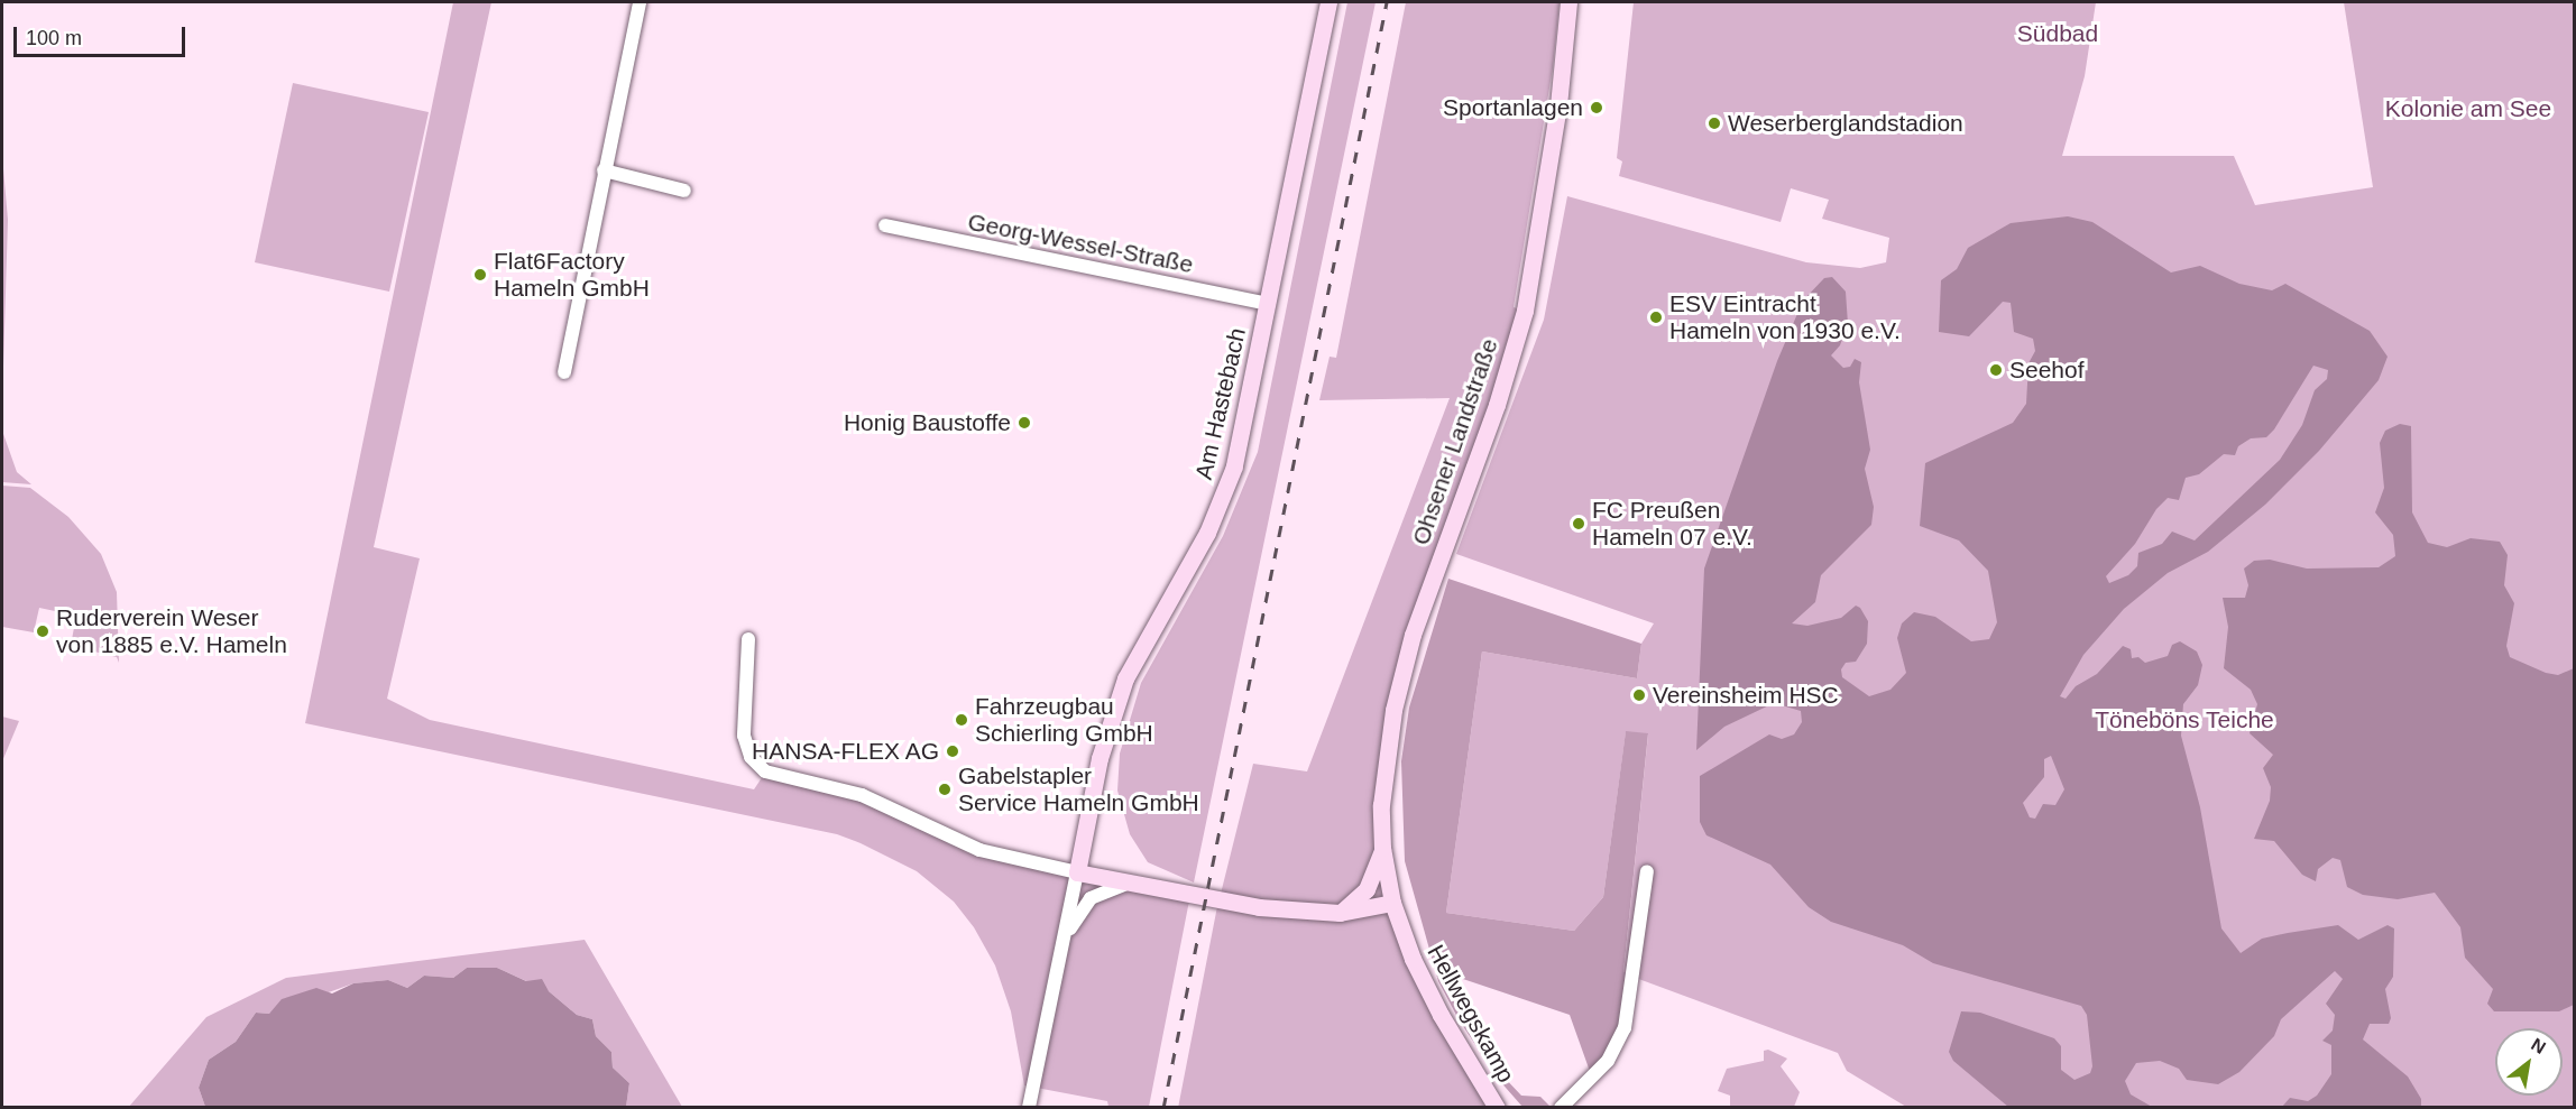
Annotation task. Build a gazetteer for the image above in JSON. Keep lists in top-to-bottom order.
{
  "streets": {
    "main road": ["Am Hastebach", "Ohsener Landstraße", "Hellwegskamp"],
    "street": ["Georg-Wessel-Straße"]
  },
  "crossings": [
    ["Georg-Wessel-Straße", "Am Hastebach"],
    ["Ohsener Landstraße", "Hellwegskamp"]
  ],
  "parks": ["Südbad", "Kolonie am See", "Töneböns Teiche"],
  "places": [
    "Sportanlagen",
    "Weserberglandstadion",
    "Flat6Factory Hameln GmbH",
    "ESV Eintracht Hameln von 1930 e.V.",
    "Seehof",
    "Honig Baustoffe",
    "FC Preußen Hameln 07 e.V.",
    "Ruderverein Weser von 1885 e.V. Hameln",
    "Vereinsheim HSC",
    "Fahrzeugbau Schierling GmbH",
    "HANSA-FLEX AG",
    "Gabelstapler Service Hameln GmbH"
  ],
  "scale_bar": "100 m",
  "north": "top right"
}
